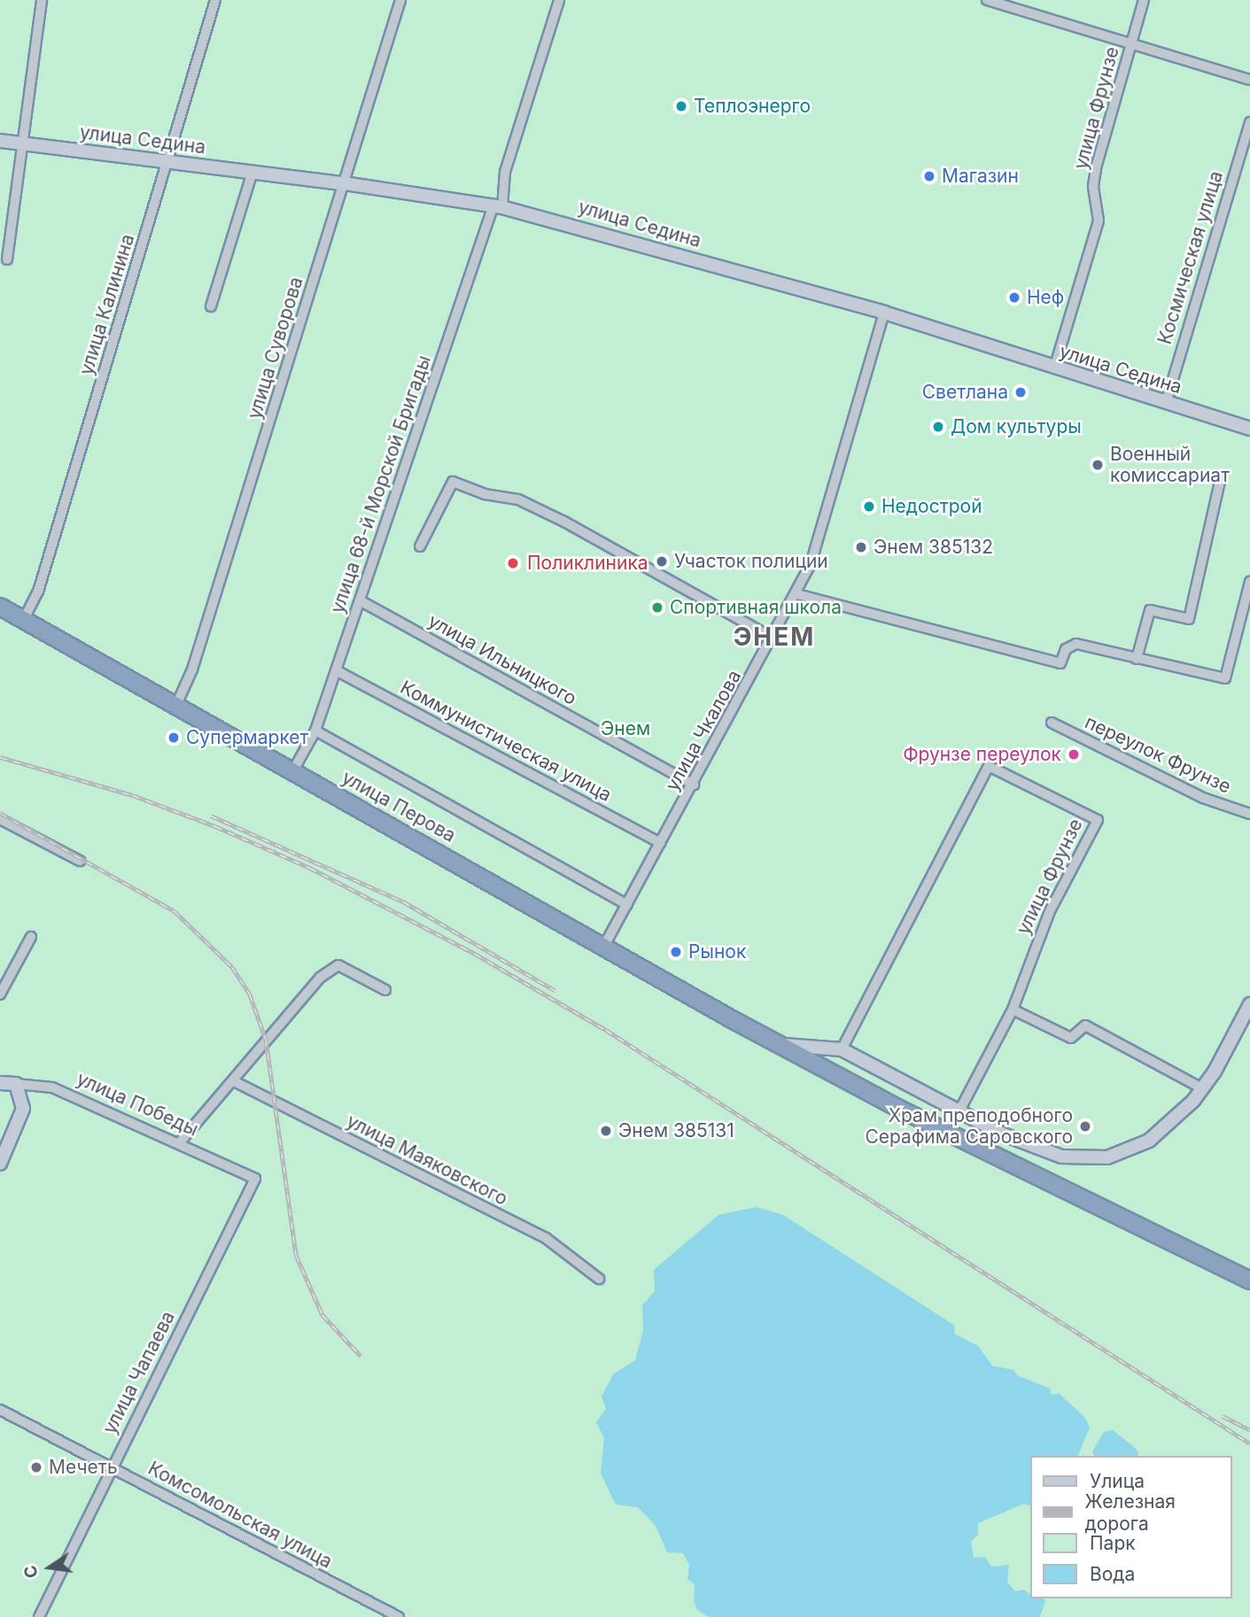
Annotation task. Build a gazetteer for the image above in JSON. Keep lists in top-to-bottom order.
{
  "streets": {
    "highway": ["улица Перова"],
    "street": [
      "улица Фрунзе",
      "улица Седина",
      "Космическая улица",
      "улица Калинина",
      "улица Суворова",
      "улица 68-й Морской Бригады",
      "улица Ильницкого",
      "улица Чкалова",
      "Коммунистическая улица",
      "переулок Фрунзе",
      "улица Победы",
      "улица Маяковского",
      "улица Чапаева",
      "Комсомольская улица"
    ]
  },
  "crossings": [
    ["улица Фрунзе", "улица Седина"],
    ["улица Фрунзе", "улица Перова"],
    ["улица Седина", "Космическая улица"],
    ["улица Седина", "улица Калинина"],
    ["улица Седина", "улица Суворова"],
    ["улица Седина", "улица 68-й Морской Бригады"],
    ["улица Седина", "улица Чкалова"],
    ["улица Калинина", "улица Перова"],
    ["улица Суворова", "улица Перова"],
    ["улица 68-й Морской Бригады", "улица Ильницкого"],
    ["улица 68-й Морской Бригады", "Коммунистическая улица"],
    ["улица 68-й Морской Бригады", "улица Перова"],
    ["улица Ильницкого", "улица Чкалова"],
    ["улица Чкалова", "Коммунистическая улица"],
    ["улица Чкалова", "улица Перова"],
    ["улица Победы", "улица Чапаева"],
    ["улица Чапаева", "Комсомольская улица"]
  ],
  "districts": ["ЭНЕМ"],
  "parks": ["Энем"],
  "places": [
    "Теплоэнерго",
    "Магазин",
    "Неф",
    "Светлана",
    "Дом культуры",
    "Военный комиссариат",
    "Недострой",
    "Энем 385132",
    "Участок полиции",
    "Поликлиника",
    "Спортивная школа",
    "Супермаркет",
    "Фрунзе переулок",
    "Рынок",
    "Храм преподобного Серафима Саровского",
    "Энем 385131",
    "Мечеть"
  ],
  "legend": [
    "Улица",
    "Железная дорога",
    "Парк",
    "Вода"
  ],
  "north": "left"
}
